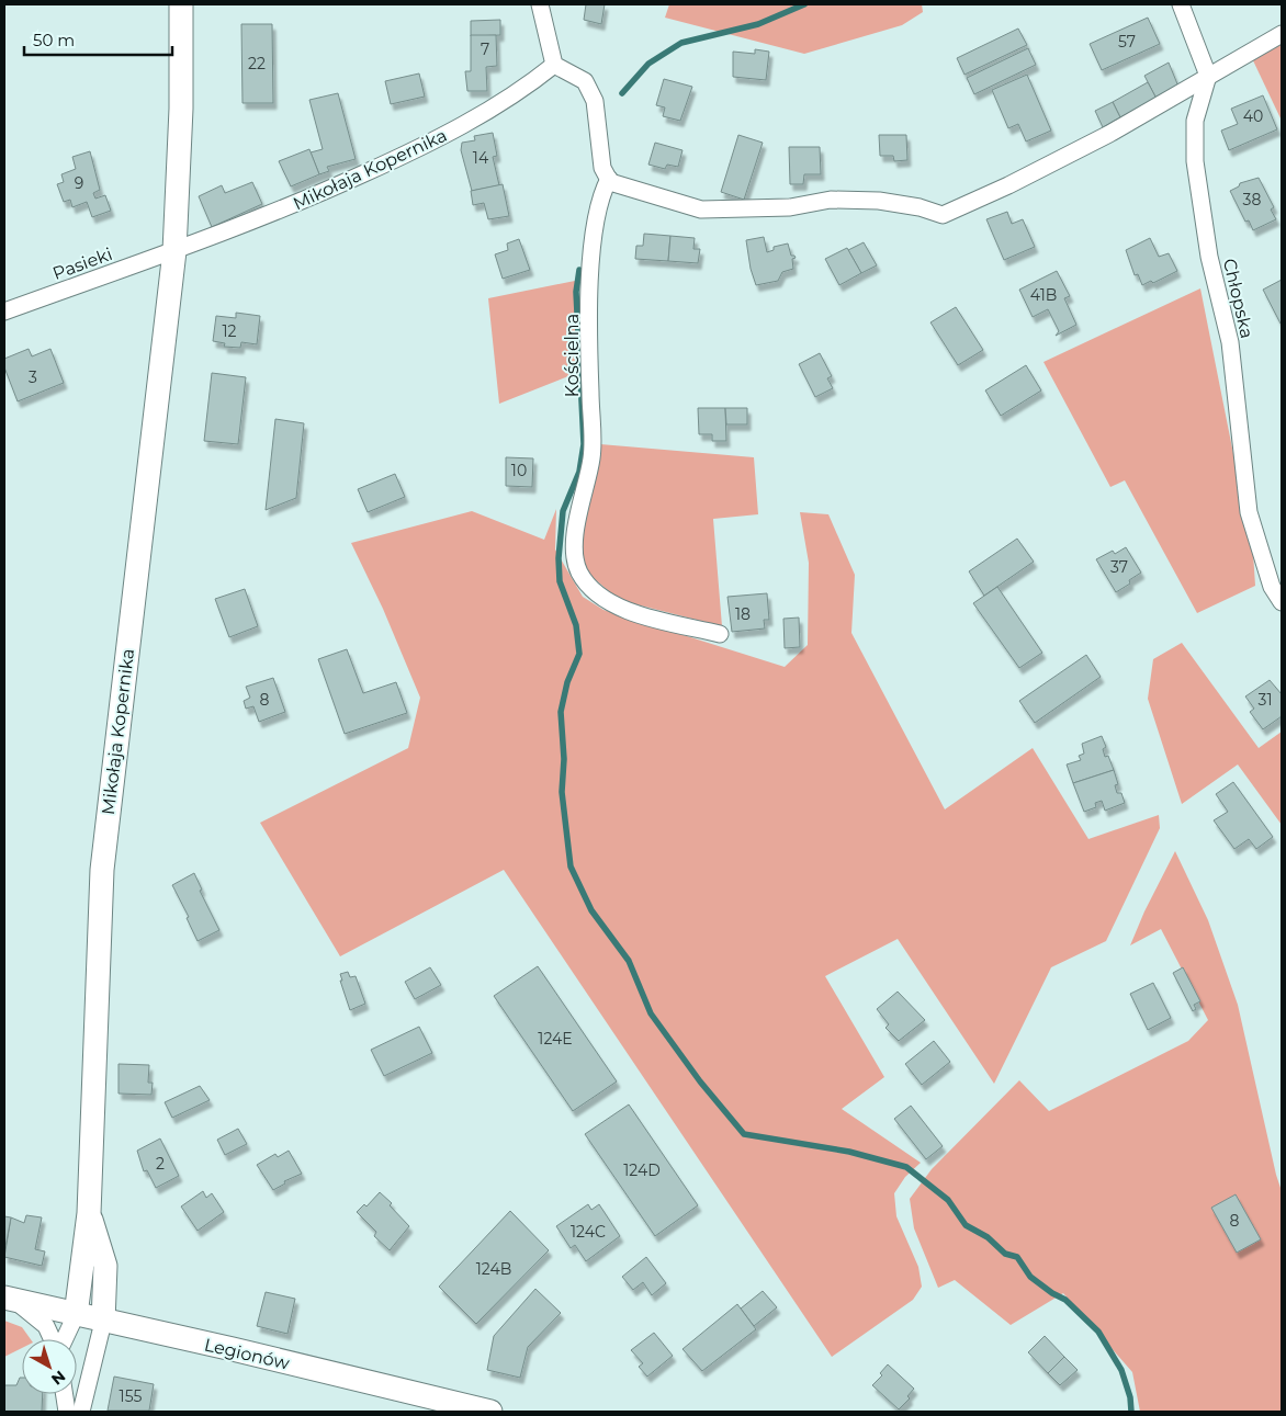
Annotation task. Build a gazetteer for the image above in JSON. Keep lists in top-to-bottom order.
{
  "streets": {
    "street": [
      "Mikołaja Kopernika",
      "Pasieki",
      "Chłopska",
      "Kościelna",
      "Legionów"
    ]
  },
  "crossings": [
    ["Mikołaja Kopernika", "Pasieki"],
    ["Mikołaja Kopernika", "Legionów"]
  ],
  "house_numbers": [
    "57",
    "7",
    "22",
    "40",
    "14",
    "9",
    "38",
    "41B",
    "12",
    "3",
    "10",
    "37",
    "18",
    "8",
    "31",
    "124E",
    "2",
    "124D",
    "8",
    "124C",
    "124B",
    "155"
  ],
  "scale_bar": "50 m",
  "north": "bottom right"
}
